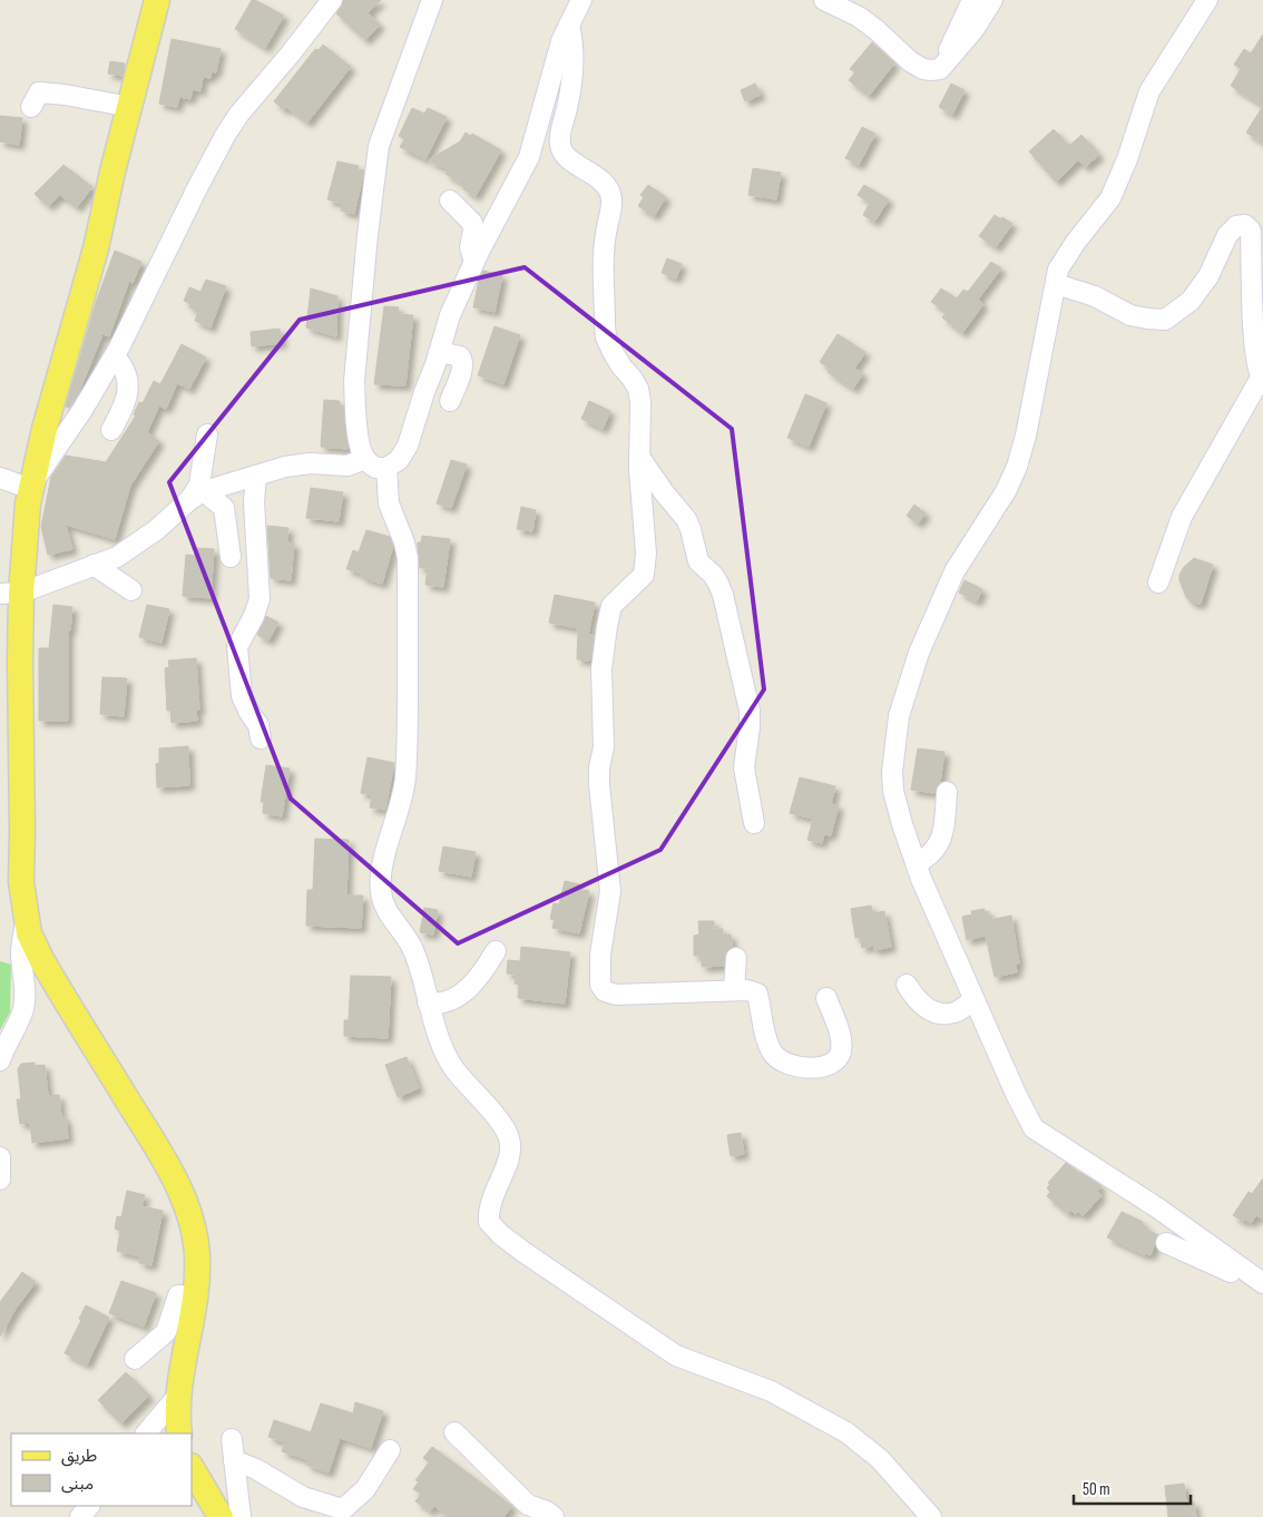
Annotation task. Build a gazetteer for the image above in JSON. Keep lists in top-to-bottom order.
{
  "legend": ["طريق", "مبنى"],
  "scale_bar": "50 m"
}
